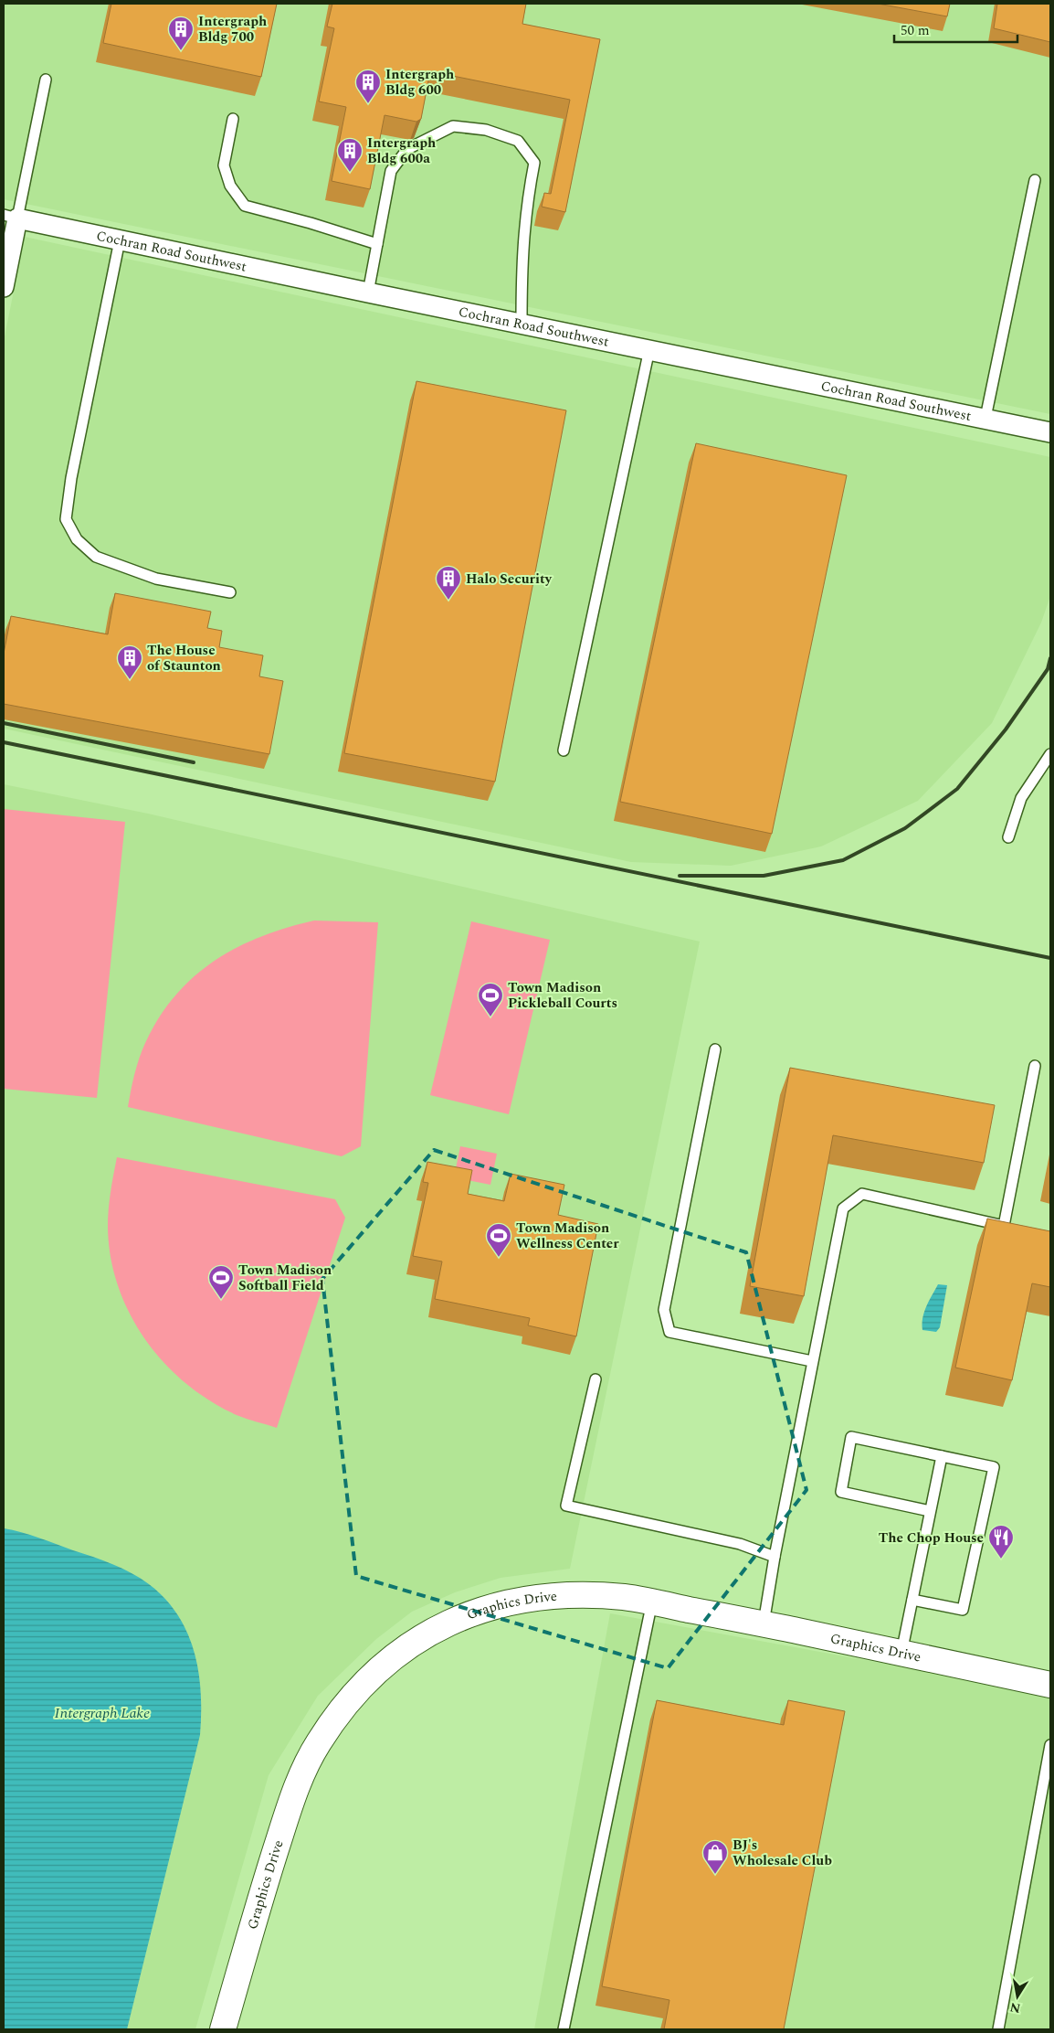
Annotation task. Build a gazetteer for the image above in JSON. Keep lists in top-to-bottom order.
{
  "streets": {
    "street": ["Cochran Road Southwest", "Graphics Drive"]
  },
  "water": ["Intergraph Lake"],
  "places": {
    "building": [
      "Intergraph Bldg 700",
      "Intergraph Bldg 600",
      "Intergraph Bldg 600a",
      "Halo Security",
      "The House of Staunton"
    ],
    "sports": ["Town Madison Pickleball Courts", "Town Madison Wellness Center", "Town Madison Softball Field"],
    "restaurant": ["The Chop House"],
    "shop": ["BJ's Wholesale Club"]
  },
  "scale_bar": "50 m",
  "north": "bottom"
}
